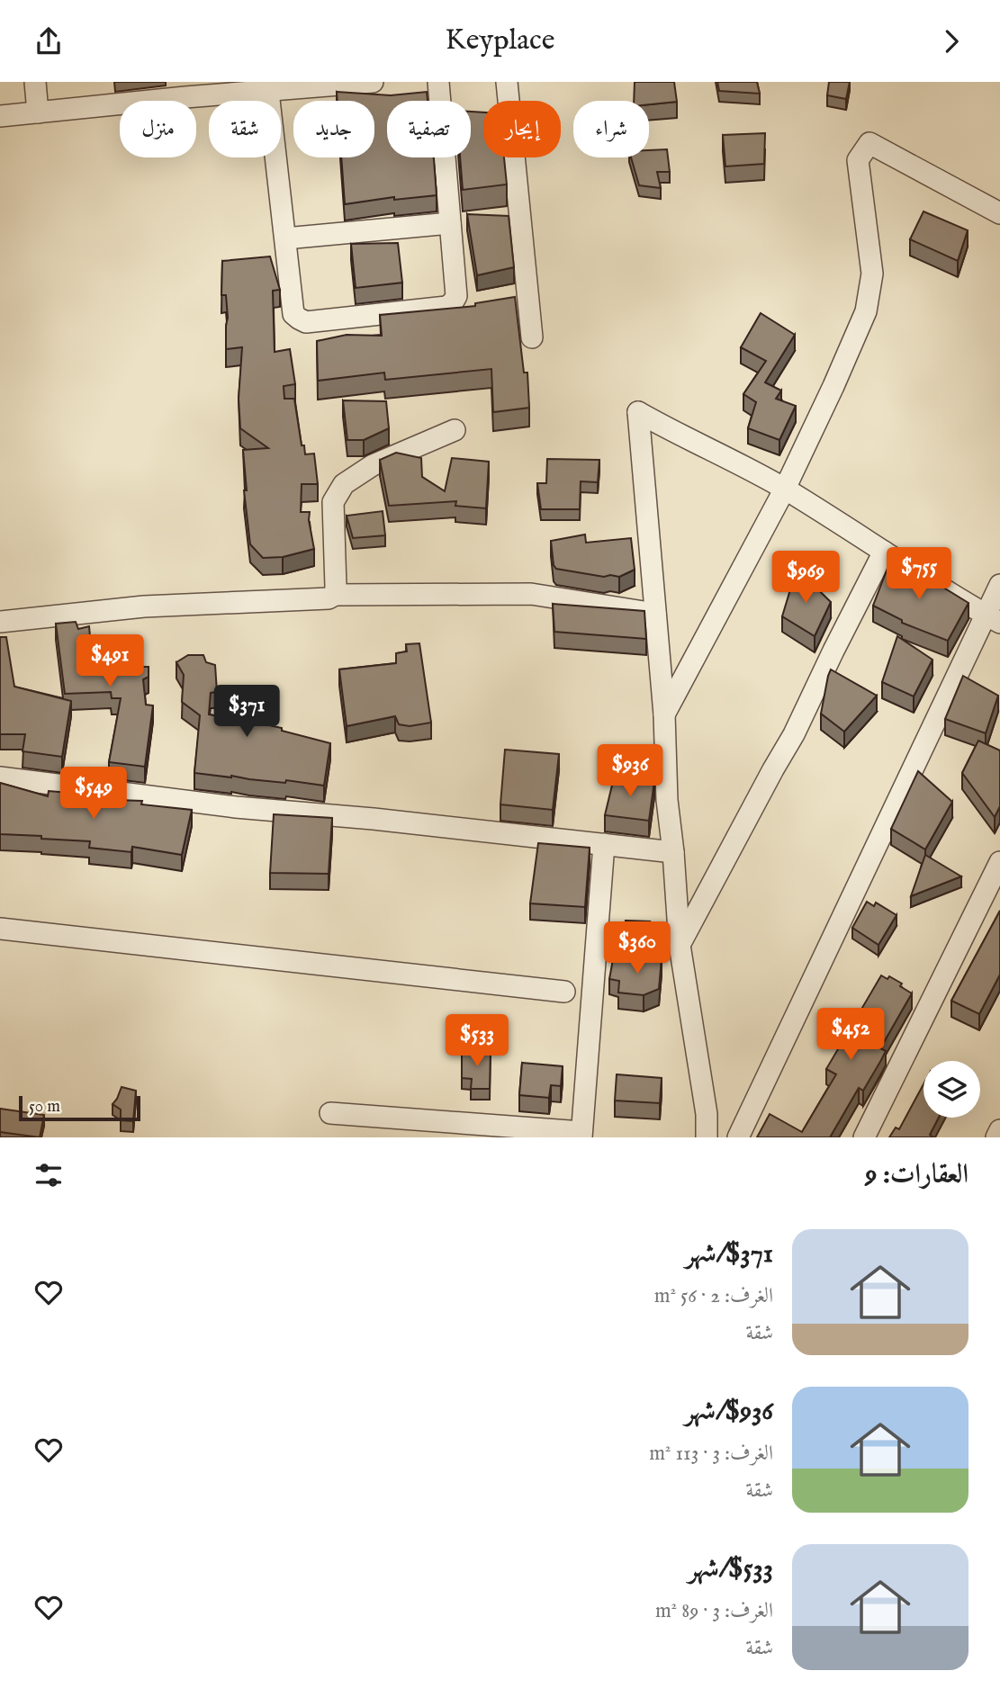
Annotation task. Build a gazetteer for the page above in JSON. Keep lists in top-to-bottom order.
{
  "scale_bar": "50 m",
  "page": {
    "header": "Keyplace",
    "chip": [
      "شراء",
      "إيجار",
      "تصفية",
      "جديد",
      "شقة",
      "منزل"
    ],
    "price": [
      "$755",
      "$969",
      "$491",
      "$371",
      "$936",
      "$549",
      "$360",
      "$452",
      "$533"
    ],
    "scale": "50 m",
    "heading": "العقارات: 9",
    "list": [
      {
        "name": "$371/شهر",
        "note": "الغرف: 2 · 56 m² · شقة"
      },
      {
        "name": "$936/شهر",
        "note": "الغرف: 3 · 113 m² · شقة"
      },
      {
        "name": "$533/شهر",
        "note": "الغرف: 3 · 89 m² · شقة"
      }
    ]
  }
}
